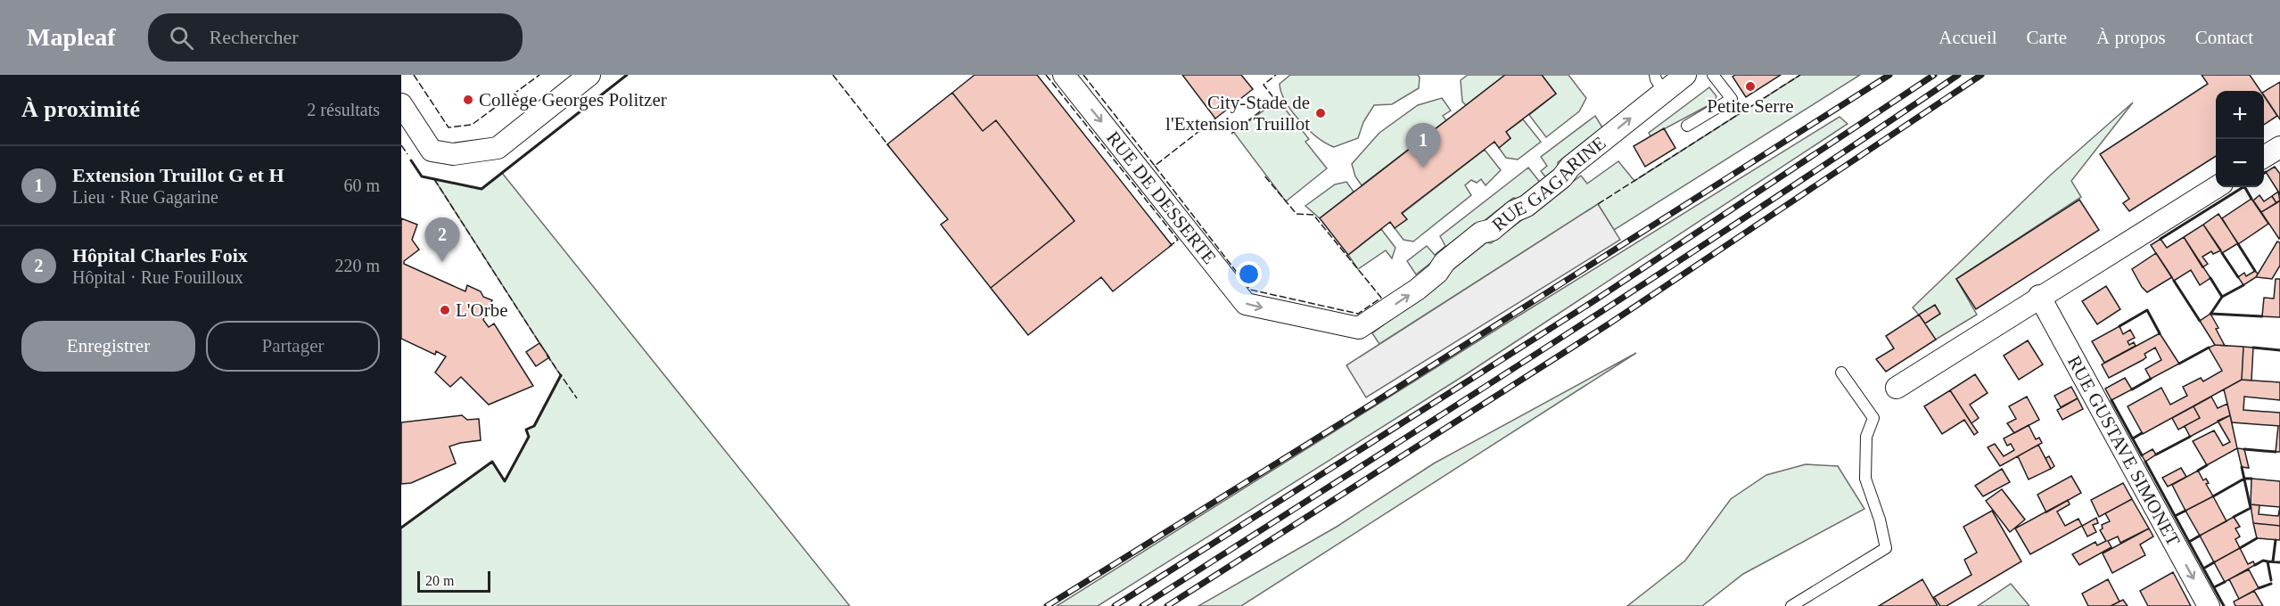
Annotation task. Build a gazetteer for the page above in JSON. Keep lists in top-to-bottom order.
{
  "streets": {
    "street": ["RUE GAGARINE", "RUE DE DESSERTE", "RUE GUSTAVE SIMONET"]
  },
  "crossings": [
    ["RUE GAGARINE", "RUE DE DESSERTE"]
  ],
  "one_way": ["RUE GAGARINE", "RUE DE DESSERTE", "RUE GUSTAVE SIMONET"],
  "places": [
    "Petite Serre",
    "Collège Georges Politzer",
    "City-Stade de l'Extension Truillot",
    "L'Orbe"
  ],
  "scale_bar": "20 m",
  "page": {
    "header": "Mapleaf",
    "search": "Rechercher",
    "nav": [
      "Accueil",
      "Carte",
      "À propos",
      "Contact"
    ],
    "heading": ["À proximité", "2 résultats"],
    "map_buttons": ["+", "−"],
    "pins": ["1", "2"],
    "list": [
      {
        "mark": "1",
        "name": "Extension Truillot G et H",
        "note": "Lieu · Rue Gagarine",
        "value": "60 m"
      },
      {
        "mark": "2",
        "name": "Hôpital Charles Foix",
        "note": "Hôpital · Rue Fouilloux",
        "value": "220 m"
      }
    ],
    "buttons": ["Enregistrer", "Partager"],
    "scale": "20 m"
  }
}
